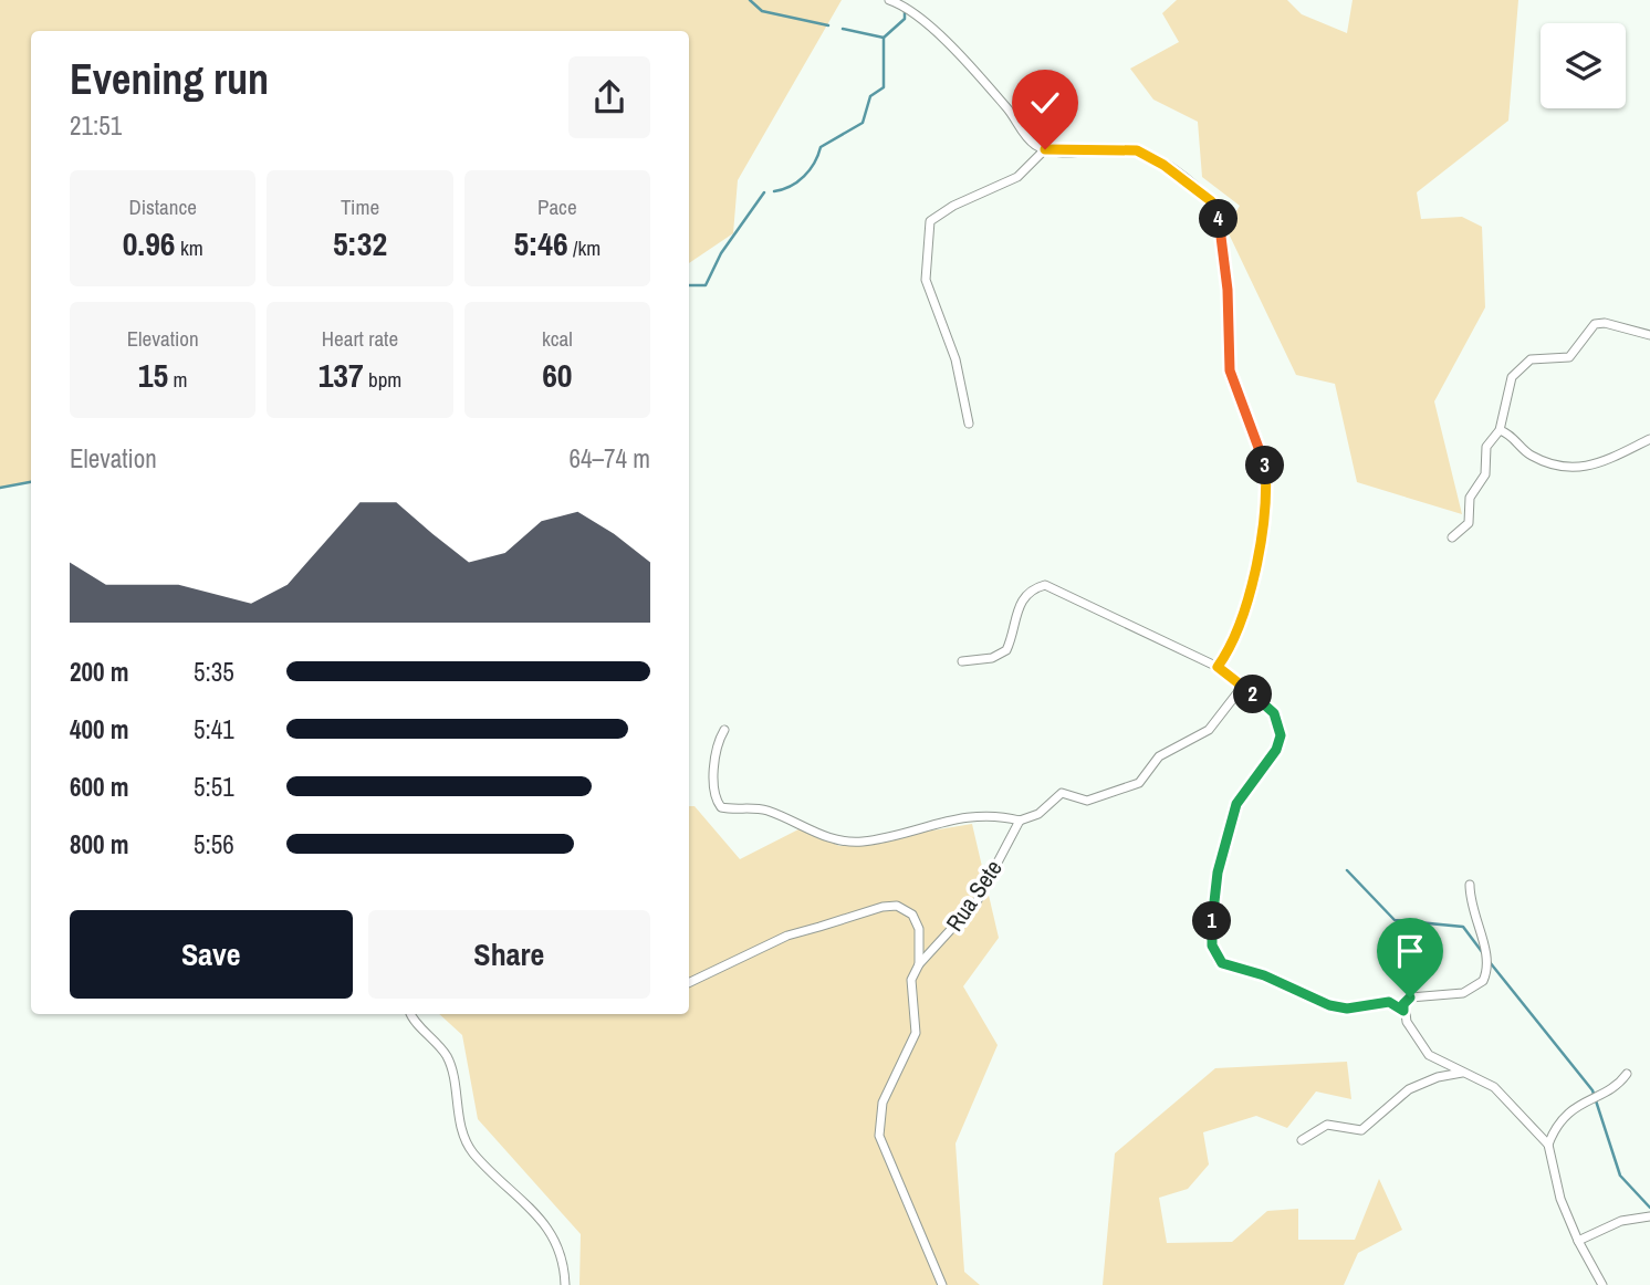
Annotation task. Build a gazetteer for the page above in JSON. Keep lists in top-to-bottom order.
{
  "streets": {
    "street": ["Rua Sete"]
  },
  "page": {
    "heading": ["Evening run", "21:51"],
    "stats": [
      ["Distance", "0.96 km"],
      ["Time", "5:32"],
      ["Pace", "5:46 /km"],
      ["Elevation", "15 m"],
      ["Heart rate", "137 bpm"],
      ["kcal", "60"]
    ],
    "pins": [
      "4",
      "3",
      "2",
      "1"
    ],
    "chart": ["Elevation", "64–74 m"],
    "list": [
      {
        "name": "200 m",
        "note": "5:35"
      },
      {
        "name": "400 m",
        "note": "5:41"
      },
      {
        "name": "600 m",
        "note": "5:51"
      },
      {
        "name": "800 m",
        "note": "5:56"
      }
    ],
    "buttons": ["Save", "Share"]
  }
}
